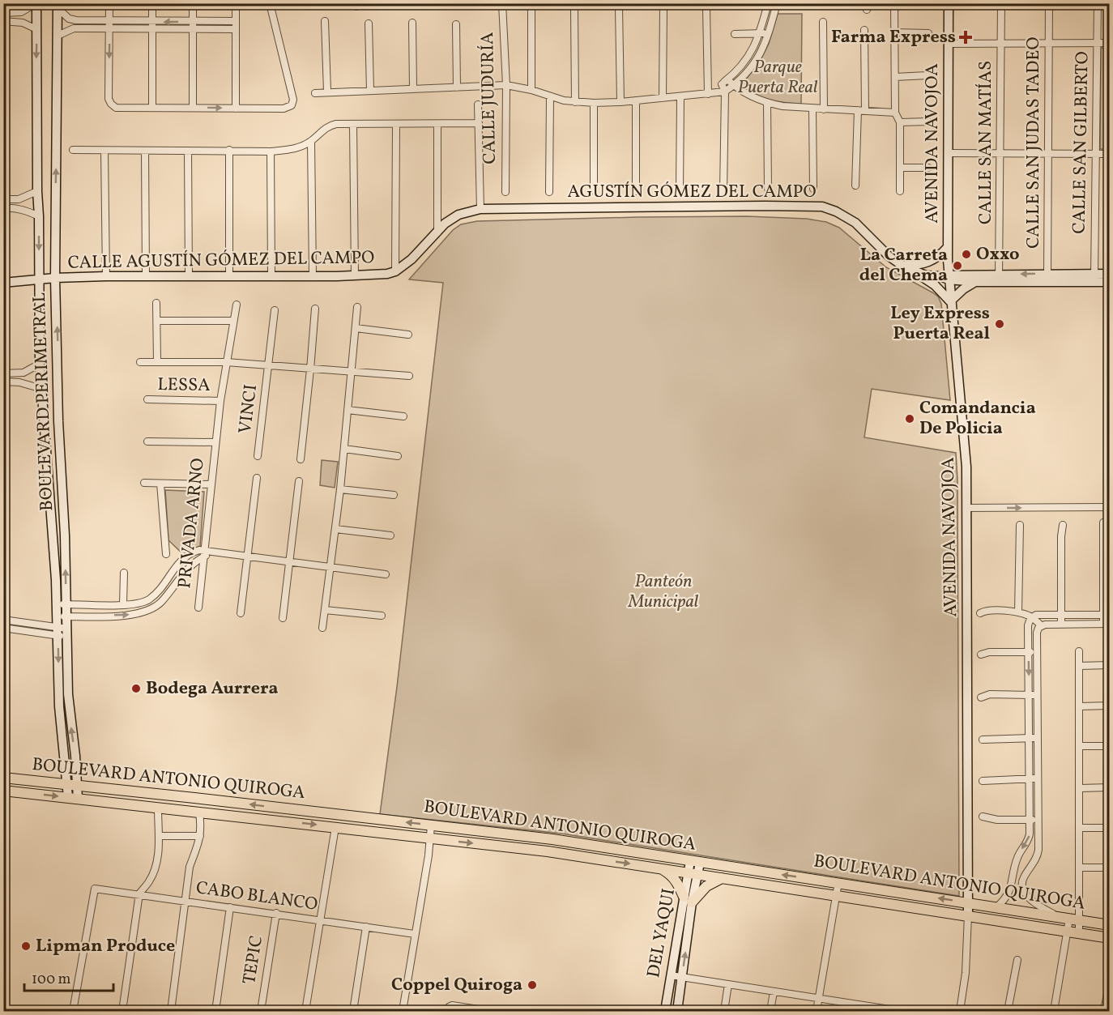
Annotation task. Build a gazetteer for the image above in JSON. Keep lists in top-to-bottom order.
{
  "streets": {
    "main road": ["BOULEVARD ANTONIO QUIROGA"],
    "street": [
      "CALLE JUDURÍA",
      "CALLE SAN MATÍAS",
      "CALLE SAN JUDAS TADEO",
      "CALLE SAN GILBERTO",
      "AVENIDA NAVOJOA",
      "AGUSTÍN GÓMEZ DEL CAMPO",
      "CALLE AGUSTÍN GÓMEZ DEL CAMPO",
      "LESSA",
      "BOULEVARD PERIMETRAL",
      "VINCI",
      "PRIVADA ARNO",
      "CABO BLANCO",
      "DEL YAQUI",
      "TEPIC"
    ]
  },
  "crossings": [
    ["AVENIDA NAVOJOA", "AGUSTÍN GÓMEZ DEL CAMPO"],
    ["AVENIDA NAVOJOA", "BOULEVARD ANTONIO QUIROGA"],
    ["AGUSTÍN GÓMEZ DEL CAMPO", "CALLE AGUSTÍN GÓMEZ DEL CAMPO"],
    ["CALLE AGUSTÍN GÓMEZ DEL CAMPO", "BOULEVARD PERIMETRAL"],
    ["LESSA", "PRIVADA ARNO"],
    ["BOULEVARD PERIMETRAL", "BOULEVARD ANTONIO QUIROGA"],
    ["BOULEVARD ANTONIO QUIROGA", "DEL YAQUI"],
    ["CABO BLANCO", "TEPIC"]
  ],
  "parks": ["Parque Puerta Real", "Panteón Municipal"],
  "places": {
    "health": ["Farma Express"],
    "other": [
      "Oxxo",
      "La Carreta del Chema",
      "Ley Express Puerta Real",
      "Comandancia De Policia",
      "Bodega Aurrera",
      "Lipman Produce",
      "Coppel Quiroga"
    ]
  },
  "scale_bar": "100 m"
}
